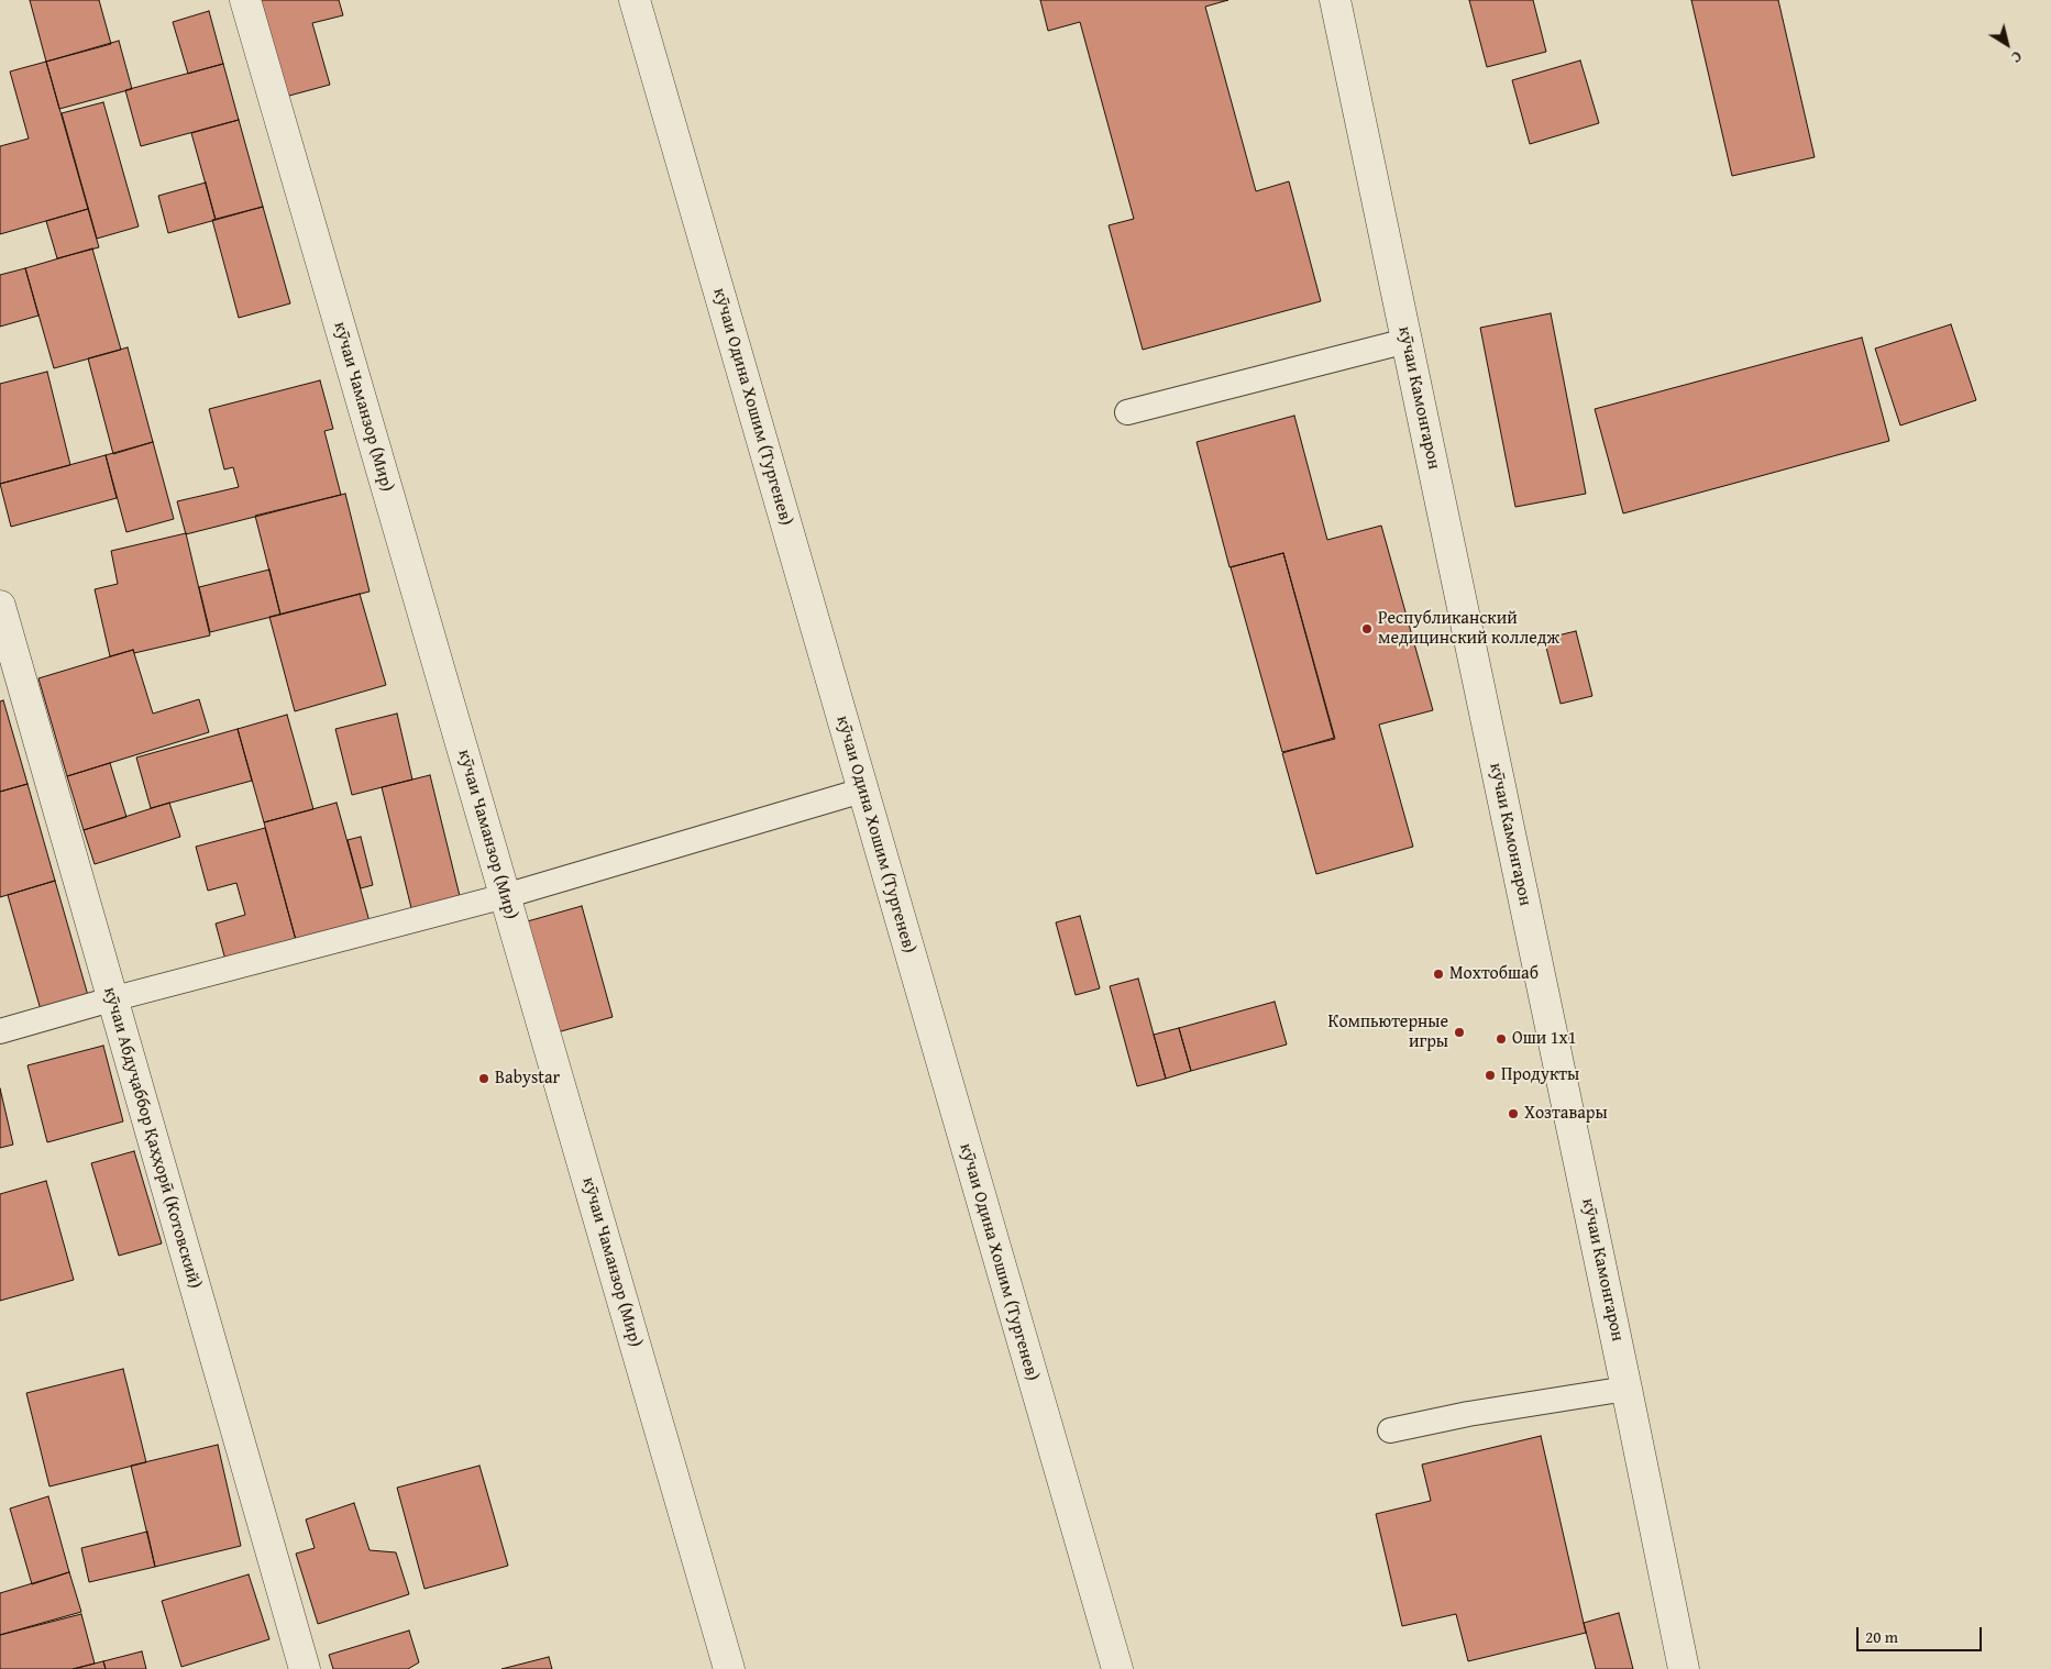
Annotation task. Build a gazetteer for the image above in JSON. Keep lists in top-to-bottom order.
{
  "streets": {
    "street": [
      "кӯчаи Камонгарон",
      "кӯчаи Чаманзор (Мир)",
      "кӯчаи Одина Хошим (Тургенев)",
      "кӯчаи Абдуҷаббор Қаҳҳорӣ (Котовский)"
    ]
  },
  "places": [
    "Республиканский медицинский колледж",
    "Мохтобшаб",
    "Компьютерные игры",
    "Оши 1x1",
    "Продукты",
    "Babystar",
    "Хозтавары"
  ],
  "scale_bar": "20 m",
  "north": "bottom right"
}
